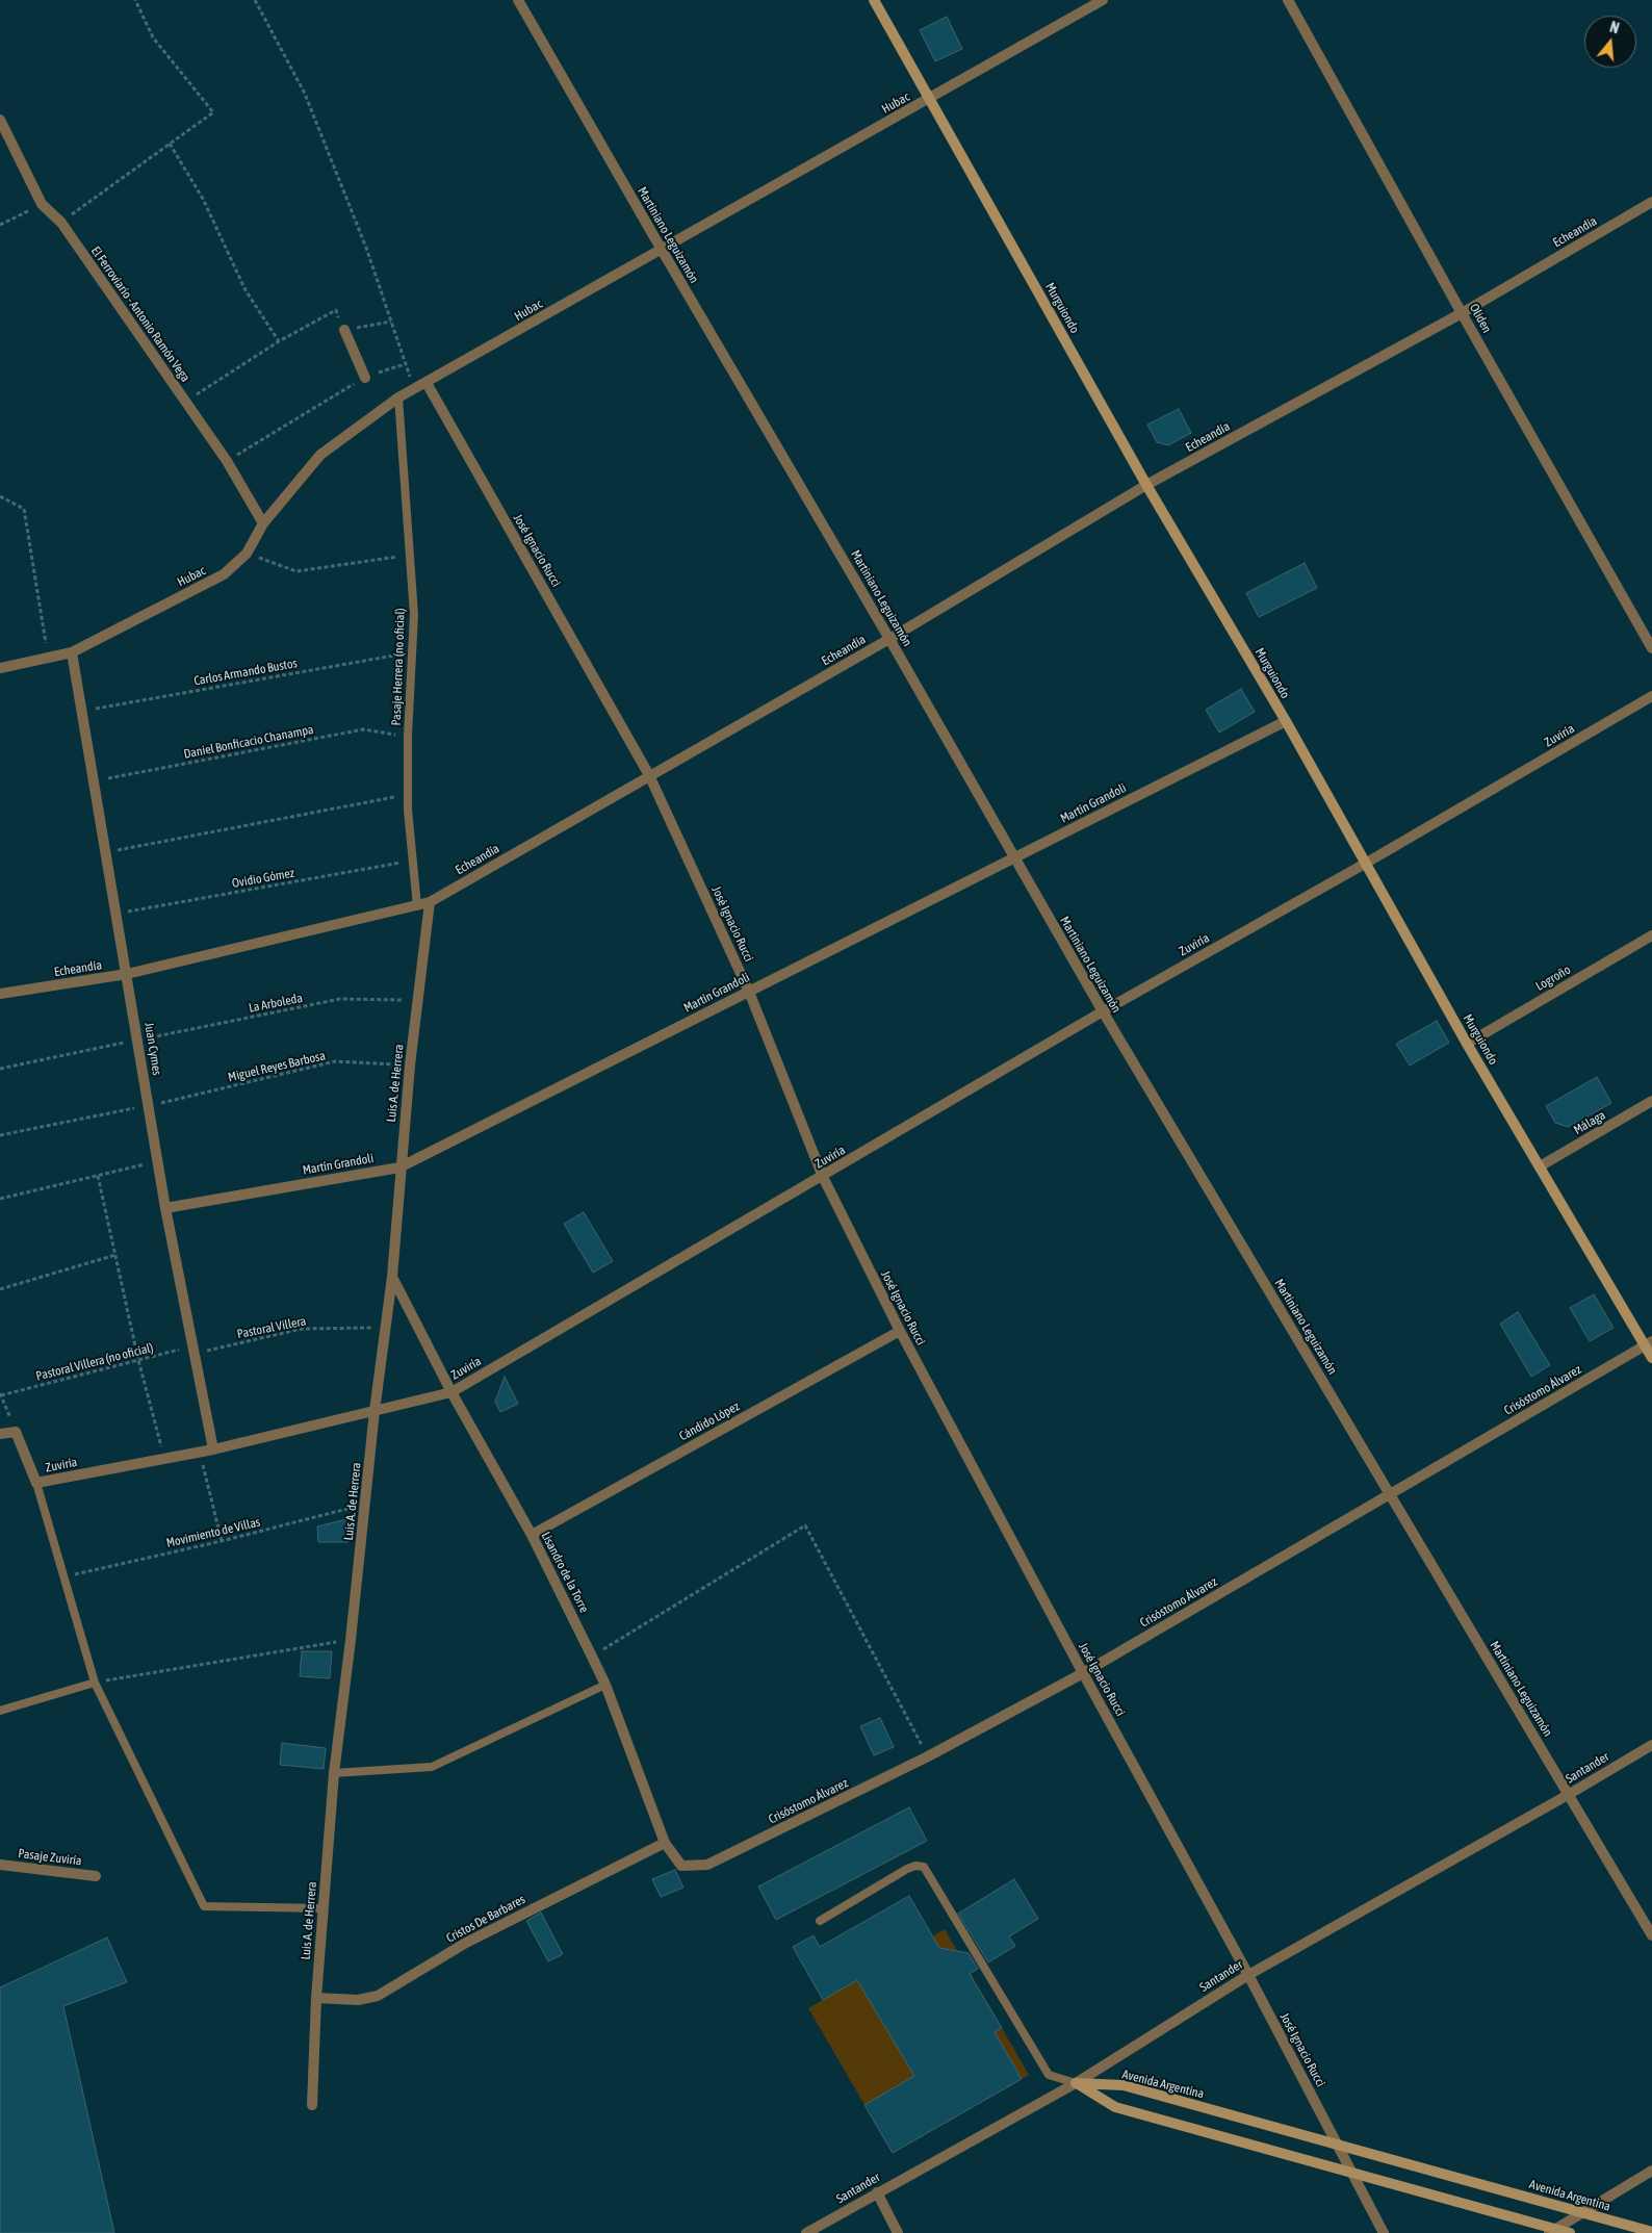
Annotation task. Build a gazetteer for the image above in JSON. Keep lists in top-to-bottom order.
{
  "streets": {
    "street": [
      "Hubac",
      "Echeandía",
      "Martiniano Leguizamón",
      "Murguiondo",
      "El Ferroviario - Antonio Ramón Vega",
      "Oliden",
      "José Ignacio Rucci",
      "Zuviría",
      "Martín Grandoli",
      "Logroño",
      "Juan Cymes",
      "Luis A. de Herrera",
      "Málaga",
      "Crisóstomo Álvarez",
      "Cándido López",
      "Lisandro de la Torre",
      "Santander",
      "Pasaje Zuviría",
      "Cristos De Barbares",
      "Avenida Argentina"
    ],
    "lane": ["Pasaje Herrera (no oficial)"],
    "path": [
      "Carlos Armando Bustos",
      "Daniel Bonficacio Chanampa",
      "Ovidio Gómez",
      "La Arboleda",
      "Miguel Reyes Barbosa",
      "Pastoral Villera",
      "Pastoral Villera (no oficial)",
      "Movimiento de Villas"
    ]
  },
  "crossings": [
    ["Hubac", "Martiniano Leguizamón"],
    ["Hubac", "Murguiondo"],
    ["Hubac", "El Ferroviario - Antonio Ramón Vega"],
    ["Hubac", "José Ignacio Rucci"],
    ["Hubac", "Pasaje Herrera (no oficial)"],
    ["Hubac", "Juan Cymes"],
    ["Echeandía", "Martiniano Leguizamón"],
    ["Echeandía", "Murguiondo"],
    ["Echeandía", "Oliden"],
    ["Echeandía", "José Ignacio Rucci"],
    ["Echeandía", "Pasaje Herrera (no oficial)"],
    ["Echeandía", "Juan Cymes"],
    ["Echeandía", "Luis A. de Herrera"],
    ["Martiniano Leguizamón", "Zuviría"],
    ["Martiniano Leguizamón", "Martín Grandoli"],
    ["Martiniano Leguizamón", "Crisóstomo Álvarez"],
    ["Martiniano Leguizamón", "Santander"],
    ["Murguiondo", "Zuviría"],
    ["Murguiondo", "Martín Grandoli"],
    ["Murguiondo", "Logroño"],
    ["Murguiondo", "Málaga"],
    ["Murguiondo", "Crisóstomo Álvarez"],
    ["José Ignacio Rucci", "Zuviría"],
    ["José Ignacio Rucci", "Martín Grandoli"],
    ["José Ignacio Rucci", "Crisóstomo Álvarez"],
    ["José Ignacio Rucci", "Cándido López"],
    ["José Ignacio Rucci", "Santander"],
    ["José Ignacio Rucci", "Avenida Argentina"],
    ["Pasaje Herrera (no oficial)", "Carlos Armando Bustos"],
    ["Pasaje Herrera (no oficial)", "Daniel Bonficacio Chanampa"],
    ["Pasaje Herrera (no oficial)", "Ovidio Gómez"],
    ["Carlos Armando Bustos", "Juan Cymes"],
    ["Zuviría", "Juan Cymes"],
    ["Zuviría", "Luis A. de Herrera"],
    ["Zuviría", "Lisandro de la Torre"],
    ["Daniel Bonficacio Chanampa", "Juan Cymes"],
    ["Martín Grandoli", "Juan Cymes"],
    ["Martín Grandoli", "Luis A. de Herrera"],
    ["Ovidio Gómez", "Juan Cymes"],
    ["La Arboleda", "Juan Cymes"],
    ["La Arboleda", "Luis A. de Herrera"],
    ["Juan Cymes", "Miguel Reyes Barbosa"],
    ["Juan Cymes", "Pastoral Villera"],
    ["Juan Cymes", "Pastoral Villera (no oficial)"],
    ["Miguel Reyes Barbosa", "Luis A. de Herrera"],
    ["Luis A. de Herrera", "Pastoral Villera"],
    ["Luis A. de Herrera", "Movimiento de Villas"],
    ["Luis A. de Herrera", "Lisandro de la Torre"],
    ["Luis A. de Herrera", "Cristos De Barbares"],
    ["Pastoral Villera", "Pastoral Villera (no oficial)"],
    ["Crisóstomo Álvarez", "Lisandro de la Torre"],
    ["Cándido López", "Lisandro de la Torre"],
    ["Lisandro de la Torre", "Cristos De Barbares"],
    ["Santander", "Avenida Argentina"]
  ],
  "north": "top"
}
